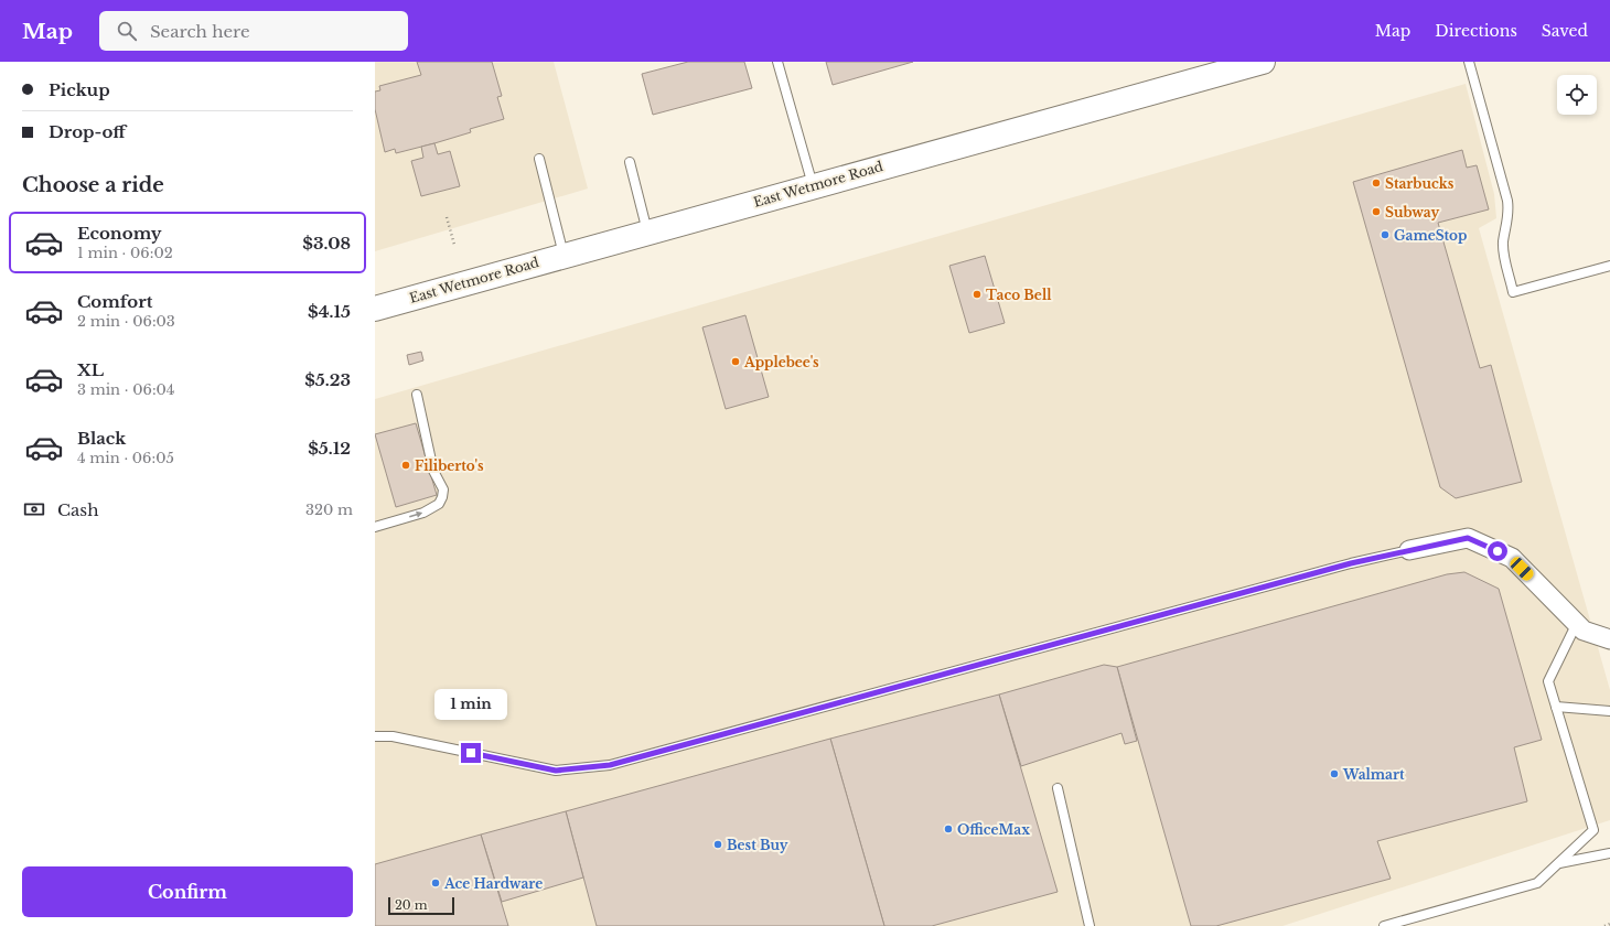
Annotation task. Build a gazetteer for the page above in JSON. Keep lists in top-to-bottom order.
{
  "streets": {
    "main road": ["East Wetmore Road"]
  },
  "places": [
    "Starbucks",
    "Subway",
    "GameStop",
    "Taco Bell",
    "Applebee's",
    "Filiberto's",
    "Walmart",
    "OfficeMax",
    "Best Buy",
    "Ace Hardware"
  ],
  "scale_bar": "20 m",
  "page": {
    "header": "Map",
    "search": "Search here",
    "nav": ["Map", "Directions", "Saved"],
    "banner": ["Pickup", "Drop-off"],
    "heading": "Choose a ride",
    "list": [
      {
        "name": "Economy",
        "note": "1 min · 06:02",
        "value": "$3.08"
      },
      {
        "name": "Comfort",
        "note": "2 min · 06:03",
        "value": "$4.15"
      },
      {
        "name": "XL",
        "note": "3 min · 06:04",
        "value": "$5.23"
      },
      {
        "name": "Black",
        "note": "4 min · 06:05",
        "value": "$5.12"
      }
    ],
    "pay": ["Cash", "320 m"],
    "bubble": "1 min",
    "buttons": "Confirm",
    "scale": "20 m"
  }
}
